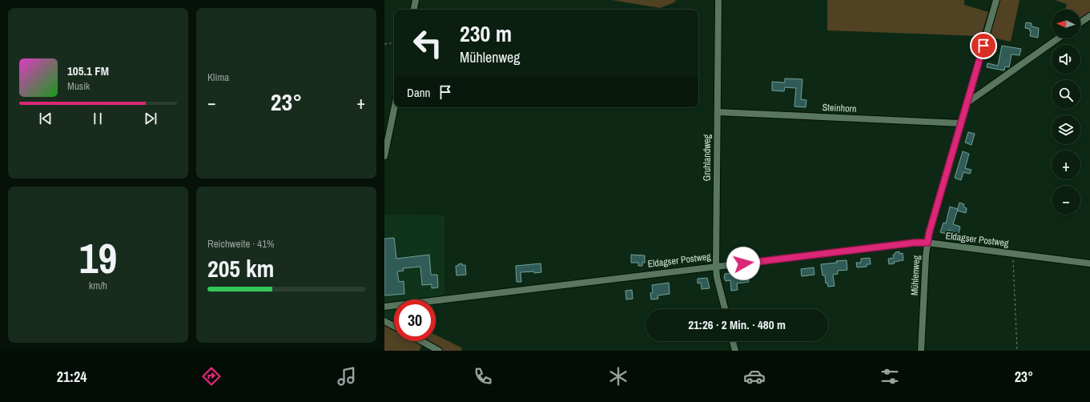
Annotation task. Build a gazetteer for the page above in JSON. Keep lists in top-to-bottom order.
{
  "streets": {
    "street": [
      "Steinhorn",
      "Gruhlandweg",
      "Eldagser Postweg",
      "Mühlenweg"
    ]
  },
  "crossings": [
    ["Steinhorn", "Gruhlandweg"],
    ["Steinhorn", "Mühlenweg"],
    ["Gruhlandweg", "Eldagser Postweg"],
    ["Eldagser Postweg", "Mühlenweg"]
  ],
  "north": "left",
  "page": {
    "tile": [
      "Klima",
      ["19", "km/h"],
      ["Reichweite · 41%", "205 km"]
    ],
    "map_buttons": ["+", "−"],
    "turn": ["230 m", "Mühlenweg"],
    "song": ["105.1 FM", "Musik"],
    "then": "Dann",
    "heat": ["−", "23°", "+"],
    "limit": "30",
    "trip": "21:26 · 2 Min. · 480 m",
    "tabs": ["21:24", "23°"]
  }
}
